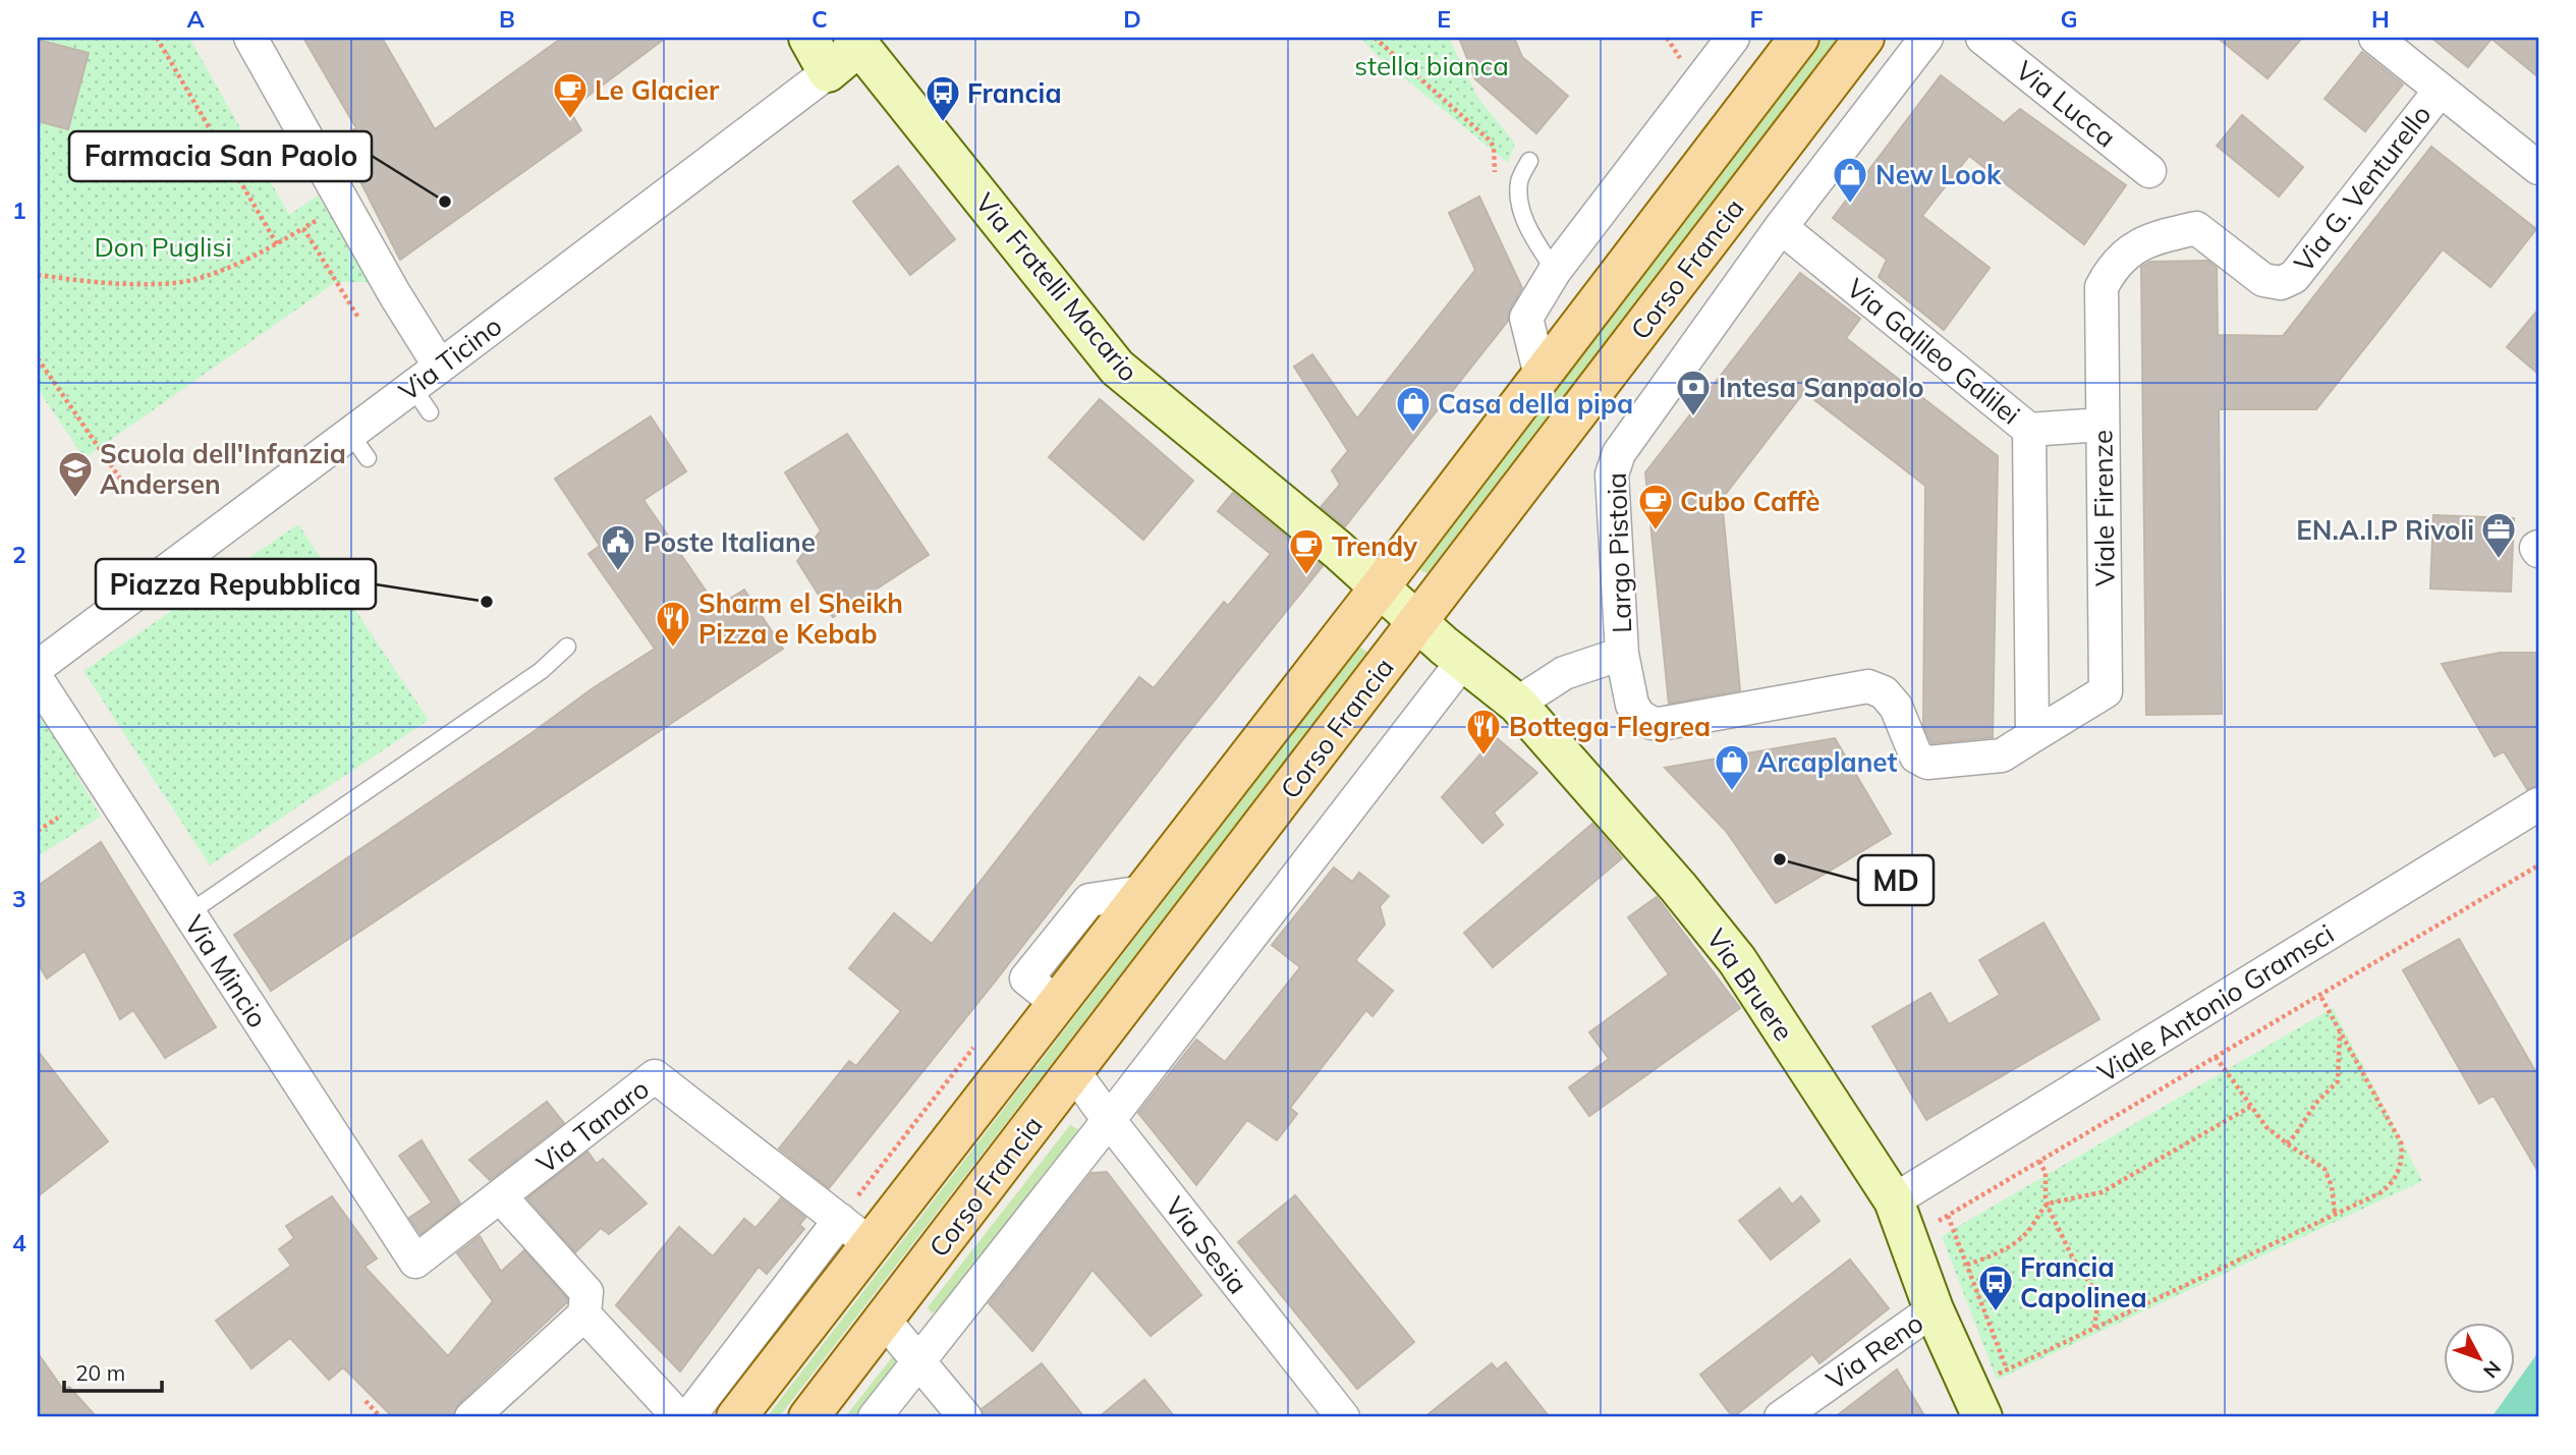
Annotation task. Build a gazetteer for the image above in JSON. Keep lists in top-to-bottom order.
{
  "streets": {
    "main road": ["Corso Francia"],
    "street": [
      "Via Lucca",
      "Via G. Venturello",
      "Via Fratelli Macario",
      "Via Galileo Galilei",
      "Via Ticino",
      "Viale Firenze",
      "Largo Pistoia",
      "Via Mincio",
      "Via Bruere",
      "Viale Antonio Gramsci",
      "Via Tanaro",
      "Via Sesia",
      "Via Reno"
    ]
  },
  "crossings": [
    ["Via G. Venturello", "Viale Firenze"],
    ["Corso Francia", "Via Fratelli Macario"],
    ["Corso Francia", "Via Galileo Galilei"],
    ["Corso Francia", "Largo Pistoia"],
    ["Corso Francia", "Via Bruere"],
    ["Corso Francia", "Via Tanaro"],
    ["Corso Francia", "Via Sesia"],
    ["Via Fratelli Macario", "Via Ticino"],
    ["Via Fratelli Macario", "Via Bruere"],
    ["Via Galileo Galilei", "Viale Firenze"],
    ["Viale Firenze", "Largo Pistoia"],
    ["Largo Pistoia", "Via Bruere"],
    ["Via Mincio", "Via Tanaro"],
    ["Via Bruere", "Viale Antonio Gramsci"],
    ["Via Bruere", "Via Reno"]
  ],
  "parks": ["stella bianca", "Don Puglisi"],
  "places": {
    "cafe": ["Le Glacier", "Cubo Caffè", "Trendy"],
    "bus stop": ["Francia", "Francia Capolinea"],
    "other": ["Farmacia San Paolo", "Piazza Repubblica", "MD"],
    "shop": ["New Look", "Casa della pipa", "Arcaplanet"],
    "bank": ["Intesa Sanpaolo"],
    "school or university": ["Scuola dell'Infanzia Andersen"],
    "office": ["EN.A.I.P Rivoli"],
    "public building": ["Poste Italiane"],
    "restaurant": ["Sharm el Sheikh Pizza e Kebab", "Bottega Flegrea"]
  },
  "scale_bar": "20 m",
  "north": "bottom right",
  "grid": {
    "columns": [
      "A",
      "B",
      "C",
      "D",
      "E",
      "F",
      "G",
      "H"
    ],
    "rows": [
      "1",
      "2",
      "3",
      "4"
    ]
  }
}
